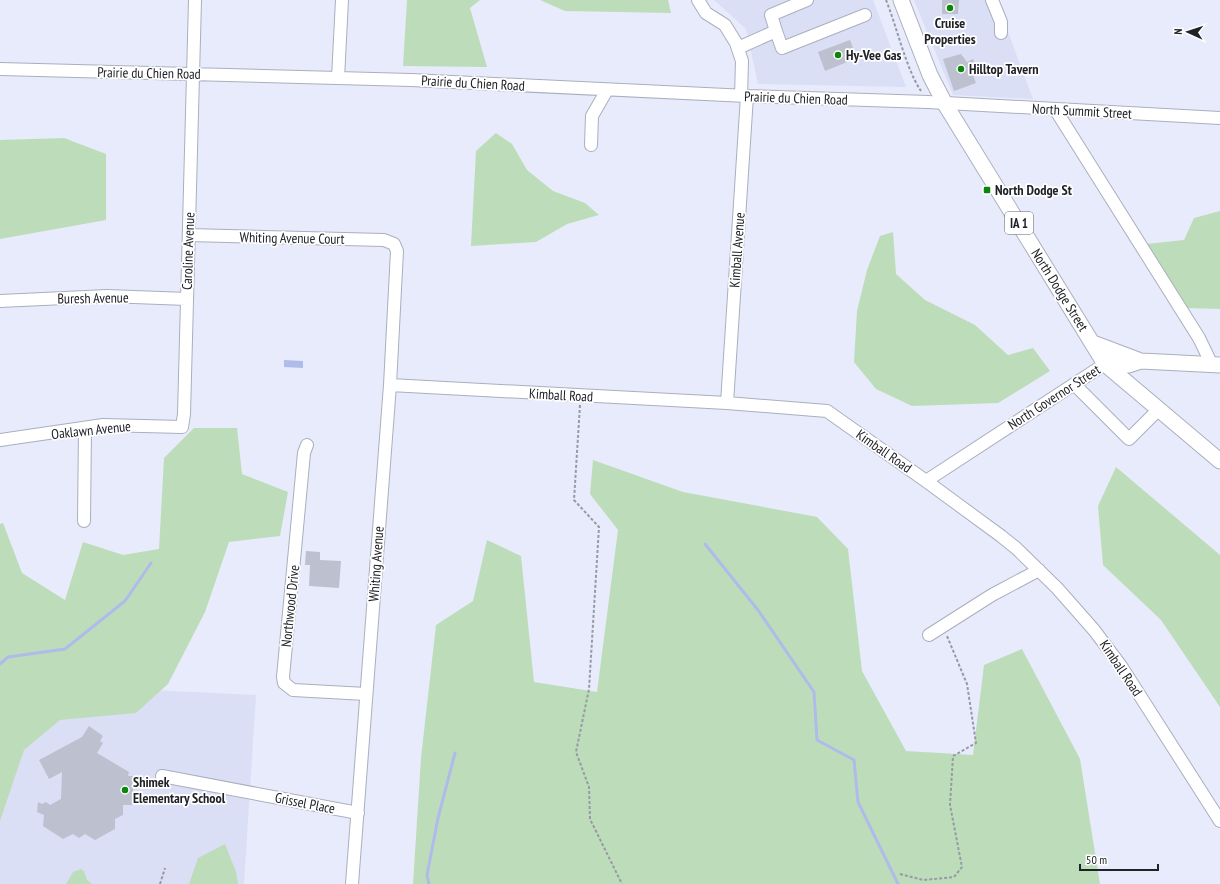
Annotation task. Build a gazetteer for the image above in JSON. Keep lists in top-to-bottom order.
{
  "streets": {
    "main road": ["IA 1", "North Dodge Street", "North Governor Street"],
    "street": [
      "Prairie du Chien Road",
      "North Summit Street",
      "Whiting Avenue Court",
      "Kimball Avenue",
      "Caroline Avenue",
      "Buresh Avenue",
      "Kimball Road",
      "Oaklawn Avenue",
      "Whiting Avenue",
      "Northwood Drive",
      "Grissel Place"
    ]
  },
  "crossings": [
    ["Prairie du Chien Road", "North Summit Street"],
    ["Prairie du Chien Road", "Kimball Avenue"],
    ["Prairie du Chien Road", "Caroline Avenue"],
    ["Prairie du Chien Road", "North Dodge Street"],
    ["North Summit Street", "North Dodge Street"],
    ["Whiting Avenue Court", "Caroline Avenue"],
    ["Whiting Avenue Court", "Whiting Avenue"],
    ["Kimball Avenue", "Kimball Road"],
    ["Caroline Avenue", "Buresh Avenue"],
    ["Caroline Avenue", "Oaklawn Avenue"],
    ["North Dodge Street", "North Governor Street"],
    ["Kimball Road", "North Governor Street"],
    ["Kimball Road", "Whiting Avenue"],
    ["Whiting Avenue", "Northwood Drive"],
    ["Whiting Avenue", "Grissel Place"]
  ],
  "places": {
    "other": [
      "Cruise Properties",
      "Hy-Vee Gas",
      "Hilltop Tavern",
      "Shimek Elementary School"
    ],
    "transit": ["North Dodge St"]
  },
  "scale_bar": "50 m",
  "north": "left"
}
